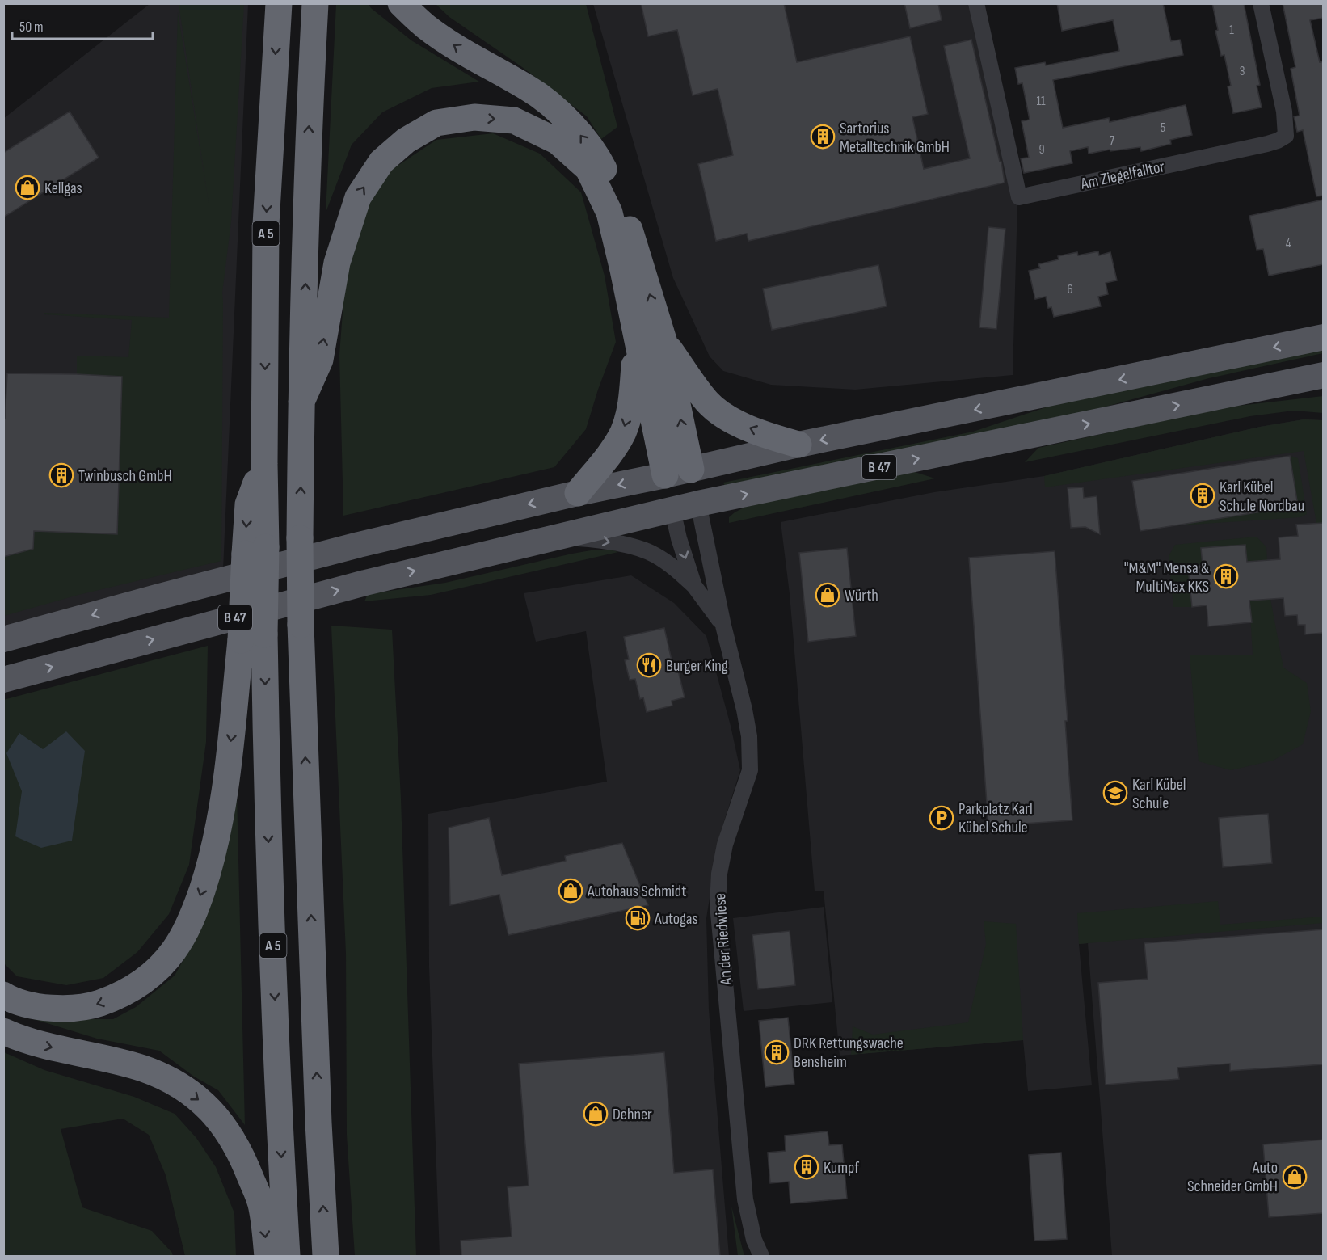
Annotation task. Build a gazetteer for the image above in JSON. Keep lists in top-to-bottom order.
{
  "streets": {
    "highway": ["A 5"],
    "main road": ["B 47"],
    "street": ["Am Ziegelfalltor", "An der Riedwiese"]
  },
  "crossings": [
    ["B 47", "An der Riedwiese"]
  ],
  "places": {
    "building": [
      "Sartorius Metalltechnik GmbH",
      "Twinbusch GmbH",
      "Karl Kübel Schule Nordbau",
      "\"M&M\" Mensa & MultiMax KKS",
      "DRK Rettungswache Bensheim",
      "Kumpf"
    ],
    "shop": [
      "Kellgas",
      "Würth",
      "Autohaus Schmidt",
      "Dehner",
      "Auto Schneider GmbH"
    ],
    "restaurant": ["Burger King"],
    "school or university": ["Karl Kübel Schule"],
    "parking": ["Parkplatz Karl Kübel Schule"],
    "fuel station": ["Autogas"]
  },
  "house_numbers": [
    "1",
    "3",
    "11",
    "5",
    "7",
    "9",
    "4",
    "6"
  ],
  "scale_bar": "50 m"
}
